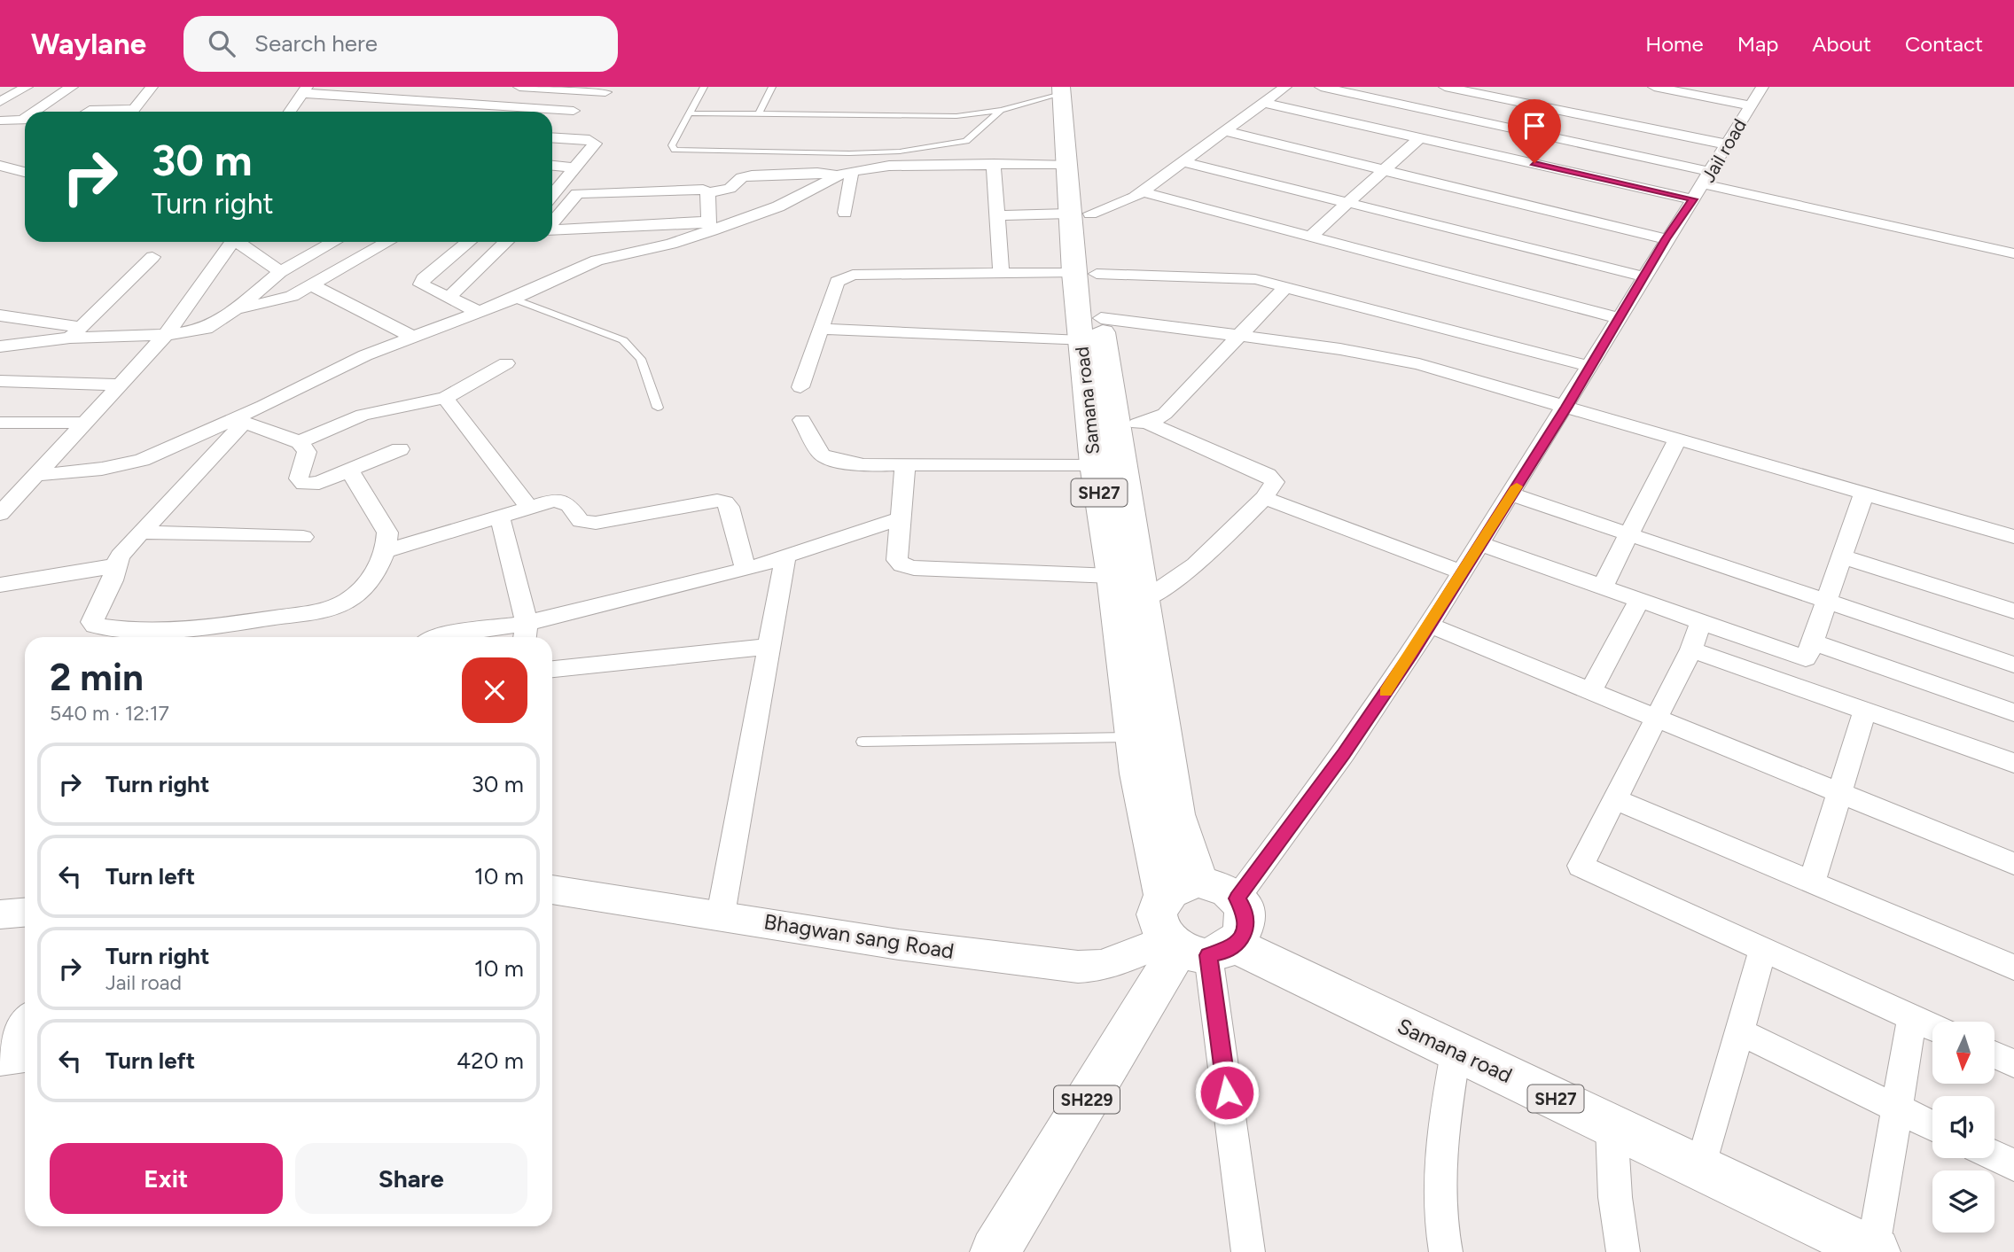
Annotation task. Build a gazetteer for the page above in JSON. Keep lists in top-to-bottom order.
{
  "streets": {
    "main road": ["Samana road", "SH27", "SH229"],
    "street": ["Jail road", "Bhagwan sang Road"]
  },
  "crossings": [
    ["Samana road", "SH27"],
    ["Samana road", "Bhagwan sang Road"],
    ["Samana road", "SH229"],
    ["SH27", "Bhagwan sang Road"],
    ["SH27", "SH229"],
    ["Bhagwan sang Road", "SH229"]
  ],
  "north": "bottom",
  "page": {
    "header": "Waylane",
    "search": "Search here",
    "nav": [
      "Home",
      "Map",
      "About",
      "Contact"
    ],
    "turn": ["30 m", "Turn right"],
    "heading": ["2 min", "540 m · 12:17"],
    "list": [
      {
        "name": "Turn right",
        "value": "30 m"
      },
      {
        "name": "Turn left",
        "value": "10 m"
      },
      {
        "name": "Turn right",
        "note": "Jail road",
        "value": "10 m"
      },
      {
        "name": "Turn left",
        "value": "420 m"
      }
    ],
    "buttons": ["Exit", "Share"]
  }
}
